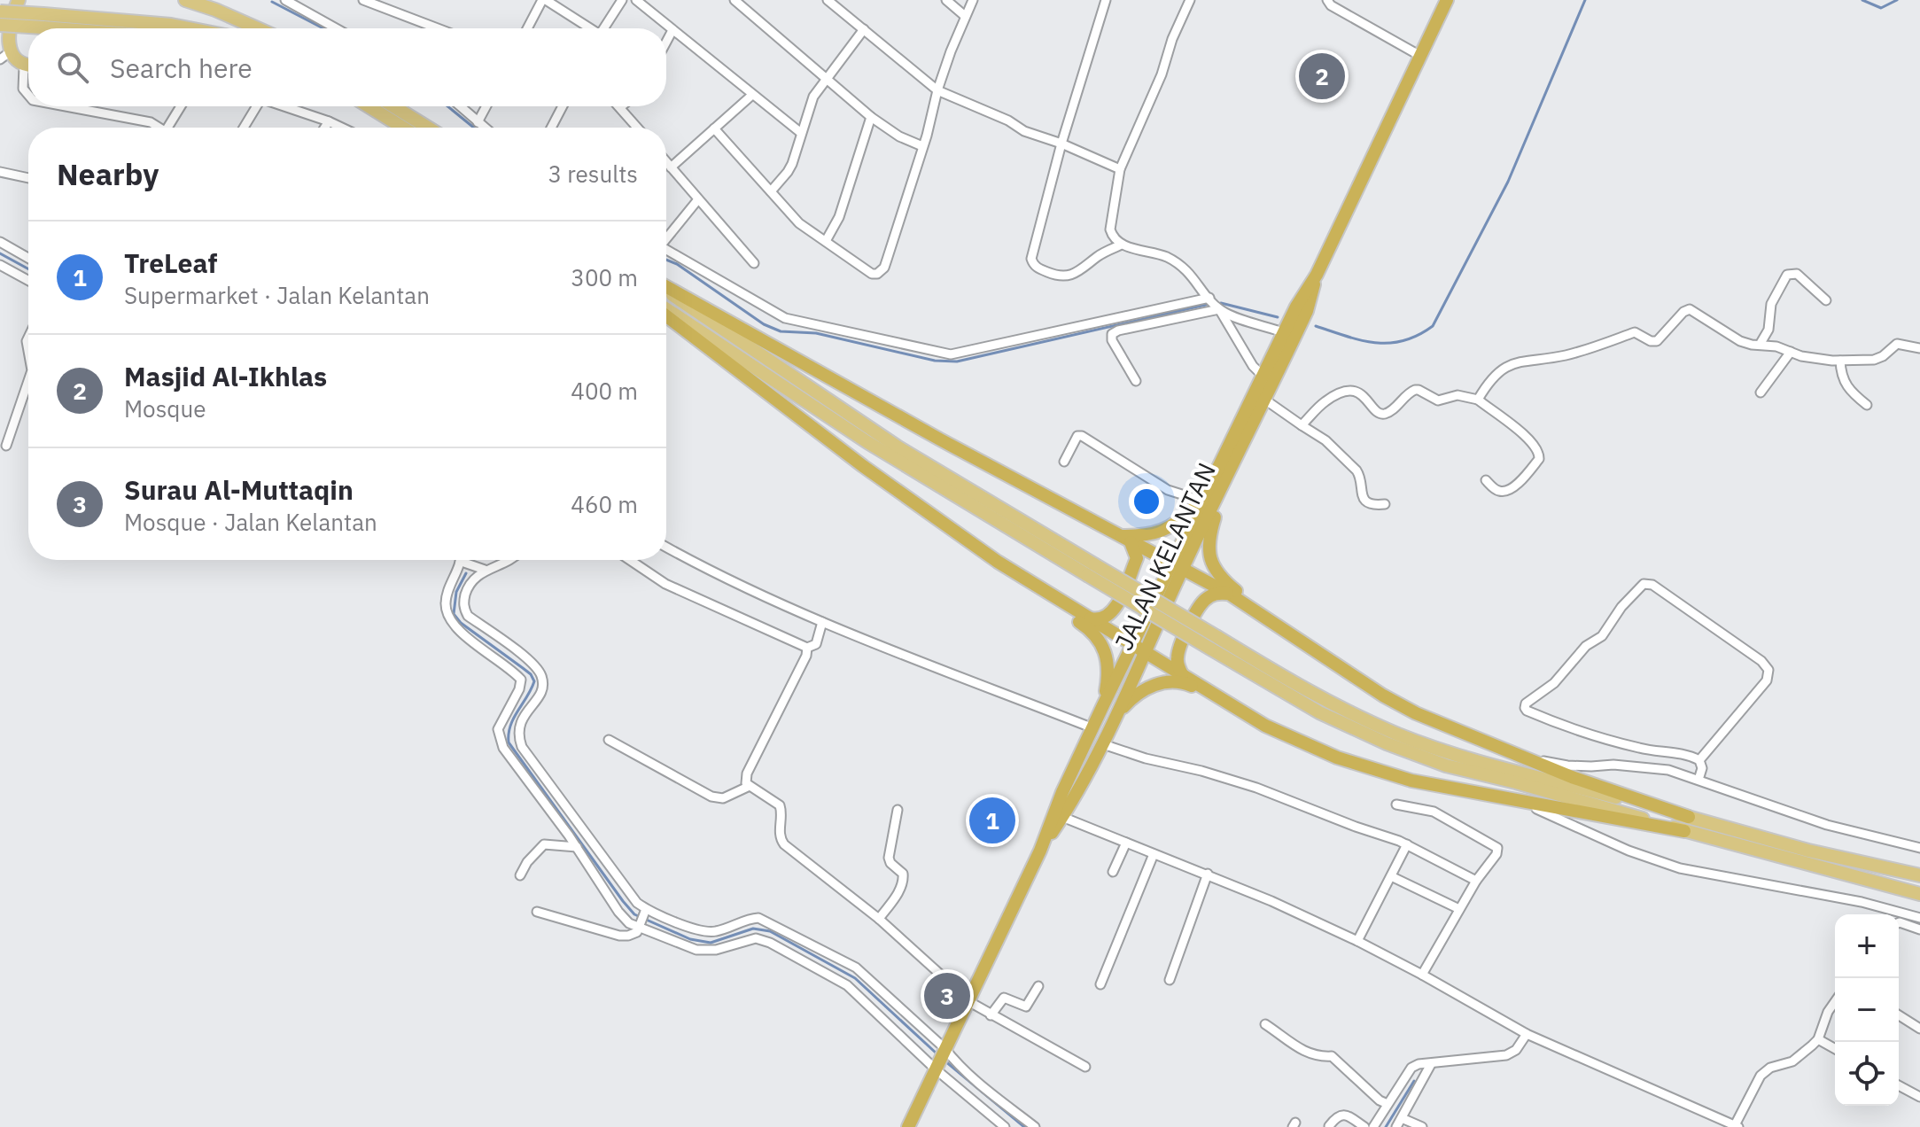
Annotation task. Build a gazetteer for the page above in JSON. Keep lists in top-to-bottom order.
{
  "streets": {
    "highway": ["JALAN KELANTAN"]
  },
  "page": {
    "search": "Search here",
    "pins": ["2", "1", "3"],
    "heading": ["Nearby", "3 results"],
    "list": [
      {
        "mark": "1",
        "name": "TreLeaf",
        "note": "Supermarket · Jalan Kelantan",
        "value": "300 m"
      },
      {
        "mark": "2",
        "name": "Masjid Al-Ikhlas",
        "note": "Mosque",
        "value": "400 m"
      },
      {
        "mark": "3",
        "name": "Surau Al-Muttaqin",
        "note": "Mosque · Jalan Kelantan",
        "value": "460 m"
      }
    ],
    "map_buttons": ["+", "−"]
  }
}
